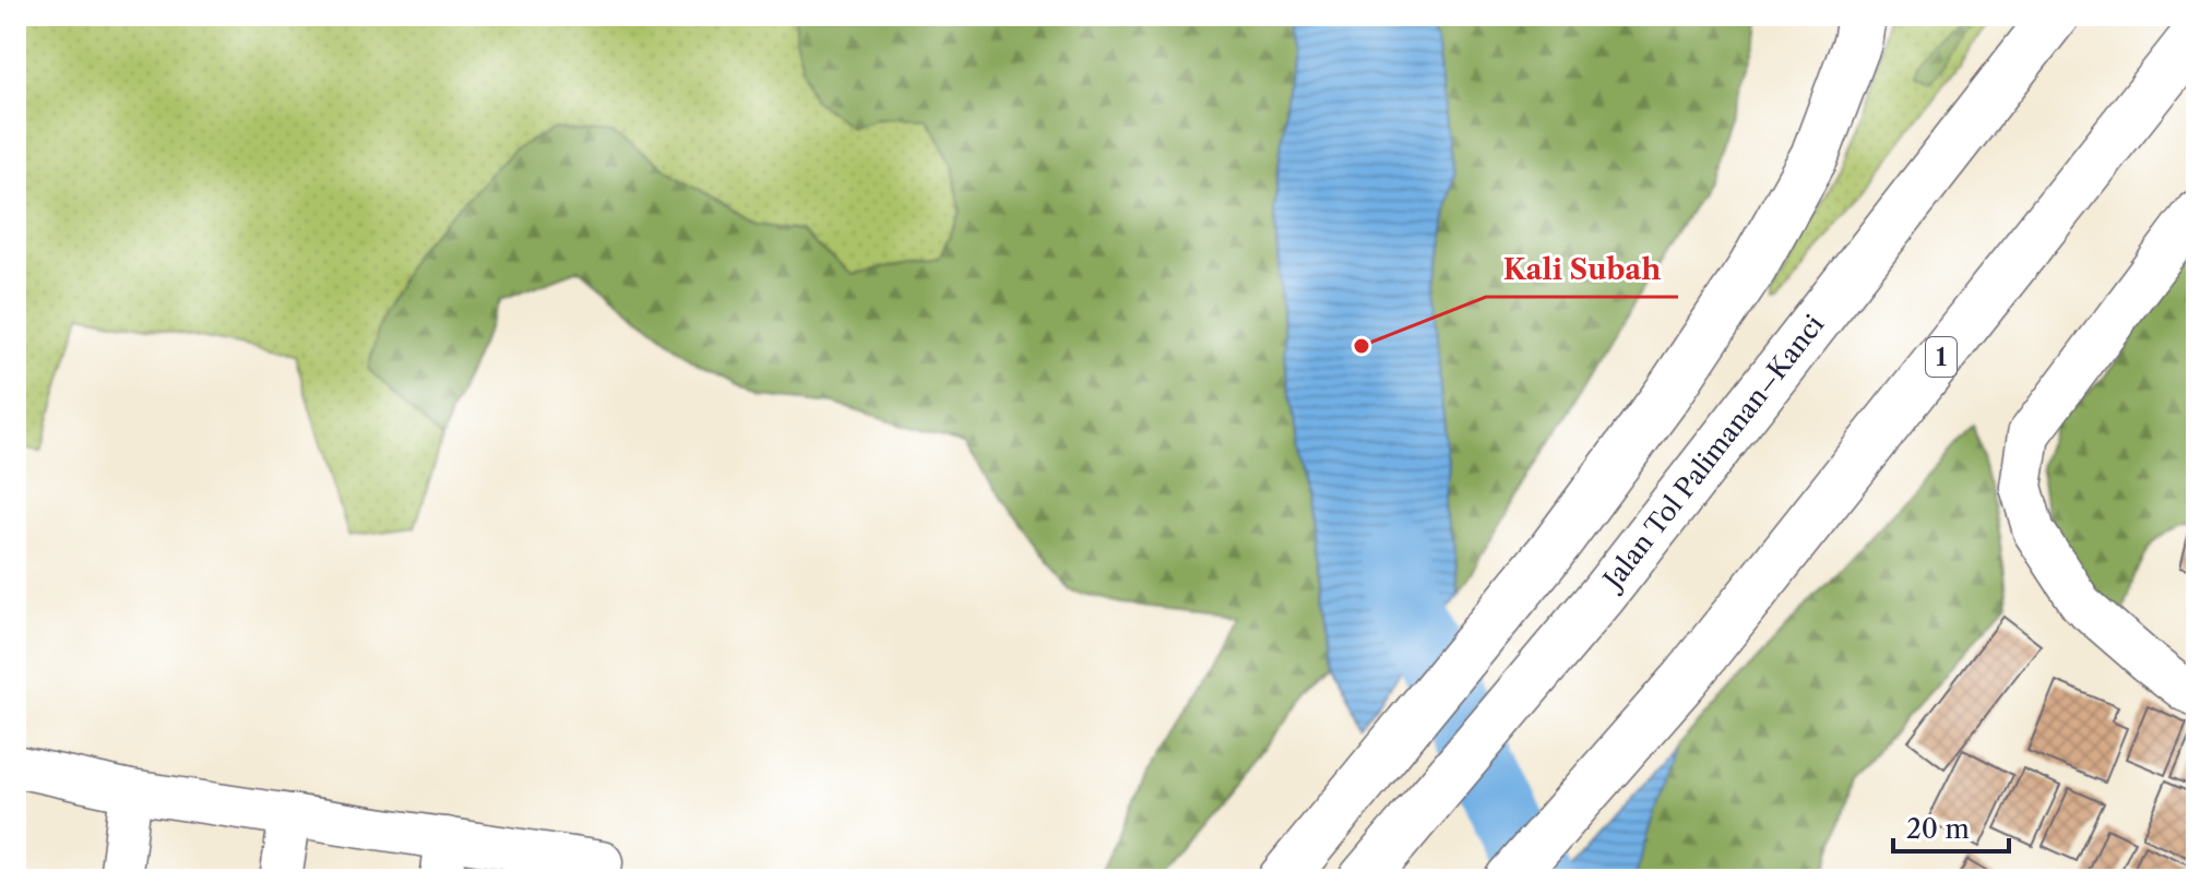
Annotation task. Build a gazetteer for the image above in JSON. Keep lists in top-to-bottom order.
{
  "streets": {
    "highway": ["1", "Jalan Tol Palimanan–Kanci"]
  },
  "places": ["Kali Subah"],
  "scale_bar": "20 m"
}
